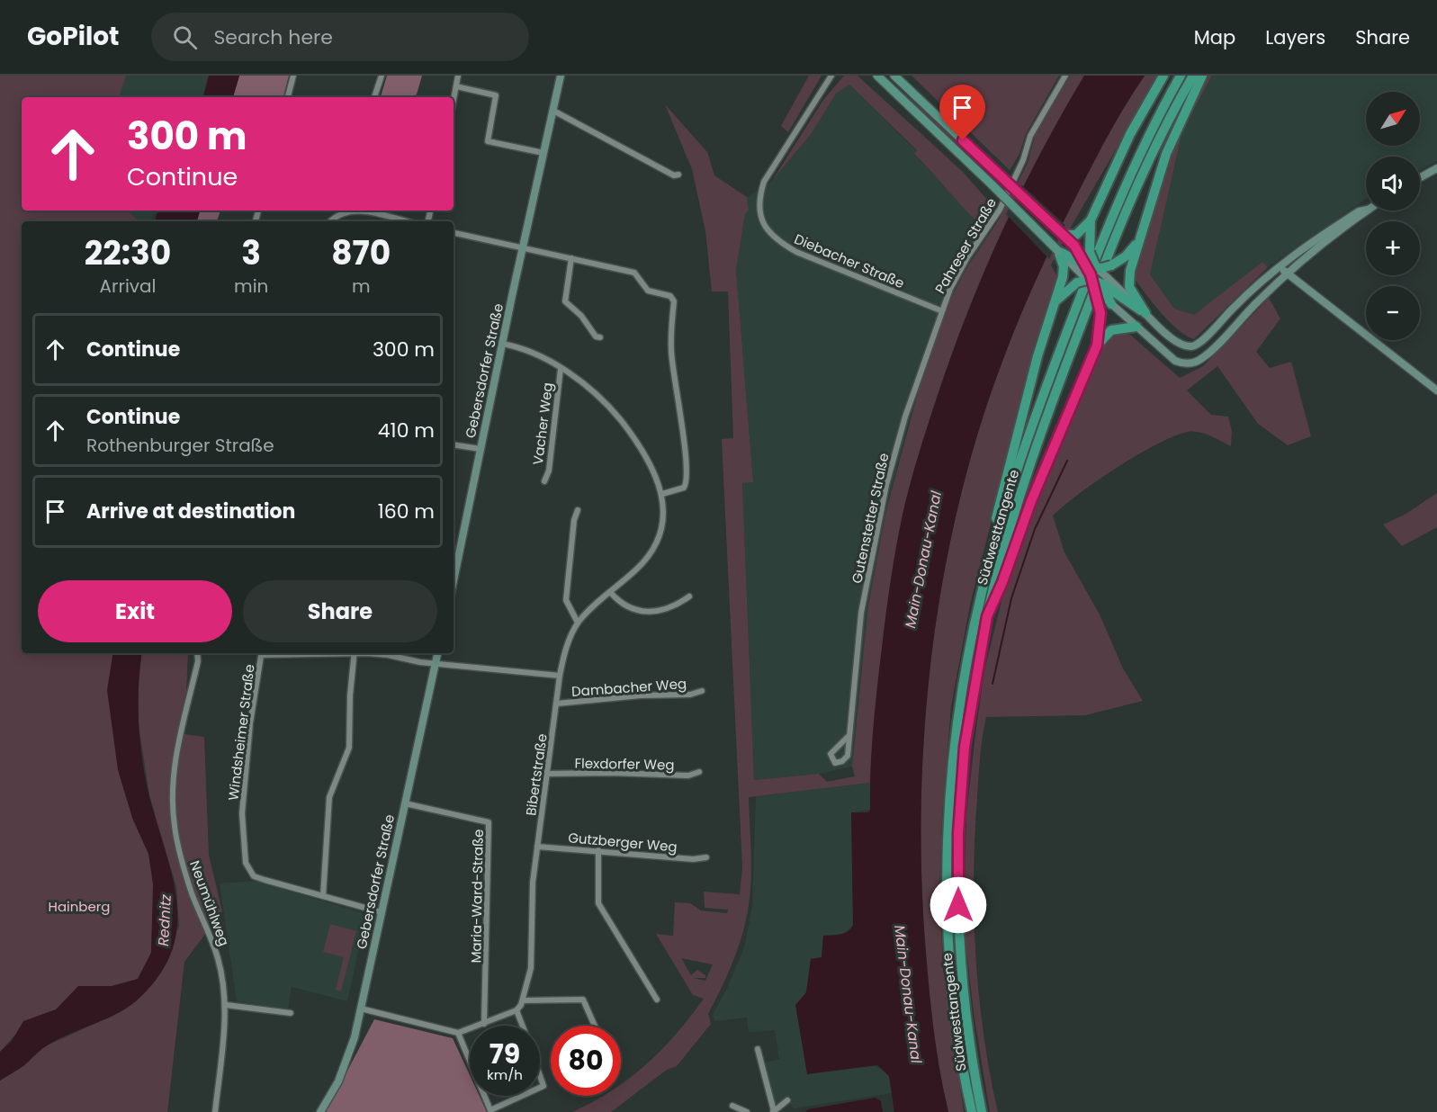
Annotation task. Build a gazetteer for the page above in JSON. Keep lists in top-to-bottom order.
{
  "streets": {
    "highway": ["Südwesttangente"],
    "main road": ["Gebersdorfer Straße"],
    "street": [
      "Pahreser Straße",
      "Diebacher Straße",
      "Vacher Weg",
      "Gutenstetter Straße",
      "Dambacher Weg",
      "Windsheimer Straße",
      "Flexdorfer Weg",
      "Bibertstraße",
      "Gutzberger Weg",
      "Maria-Ward-Straße",
      "Neumühlweg"
    ]
  },
  "crossings": [
    ["Pahreser Straße", "Diebacher Straße"],
    ["Pahreser Straße", "Gutenstetter Straße"],
    ["Diebacher Straße", "Gutenstetter Straße"],
    ["Gebersdorfer Straße", "Windsheimer Straße"],
    ["Gebersdorfer Straße", "Maria-Ward-Straße"],
    ["Dambacher Weg", "Bibertstraße"],
    ["Flexdorfer Weg", "Bibertstraße"],
    ["Bibertstraße", "Gutzberger Weg"]
  ],
  "water": ["Main-Donau-Kanal", "Rednitz"],
  "parks": ["Hainberg"],
  "north": "top right",
  "page": {
    "header": "GoPilot",
    "search": "Search here",
    "nav": ["Map", "Layers", "Share"],
    "map_buttons": ["+", "−"],
    "turn": ["300 m", "Continue"],
    "eta": [
      "22:30",
      "Arrival",
      "3",
      "min",
      "870",
      "m"
    ],
    "list": [
      {
        "name": "Continue",
        "value": "300 m"
      },
      {
        "name": "Continue",
        "note": "Rothenburger Straße",
        "value": "410 m"
      },
      {
        "name": "Arrive at destination",
        "value": "160 m"
      }
    ],
    "buttons": ["Exit", "Share"],
    "speed": "79 km/h",
    "limit": "80"
  }
}
